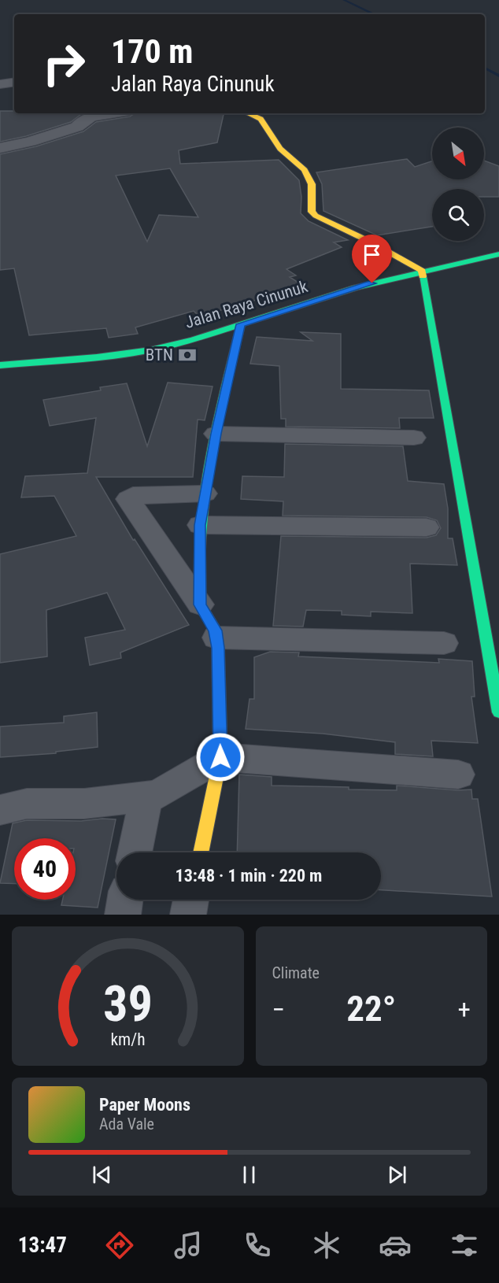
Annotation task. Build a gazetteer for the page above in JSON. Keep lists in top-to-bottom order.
{
  "streets": {
    "main road": ["Jalan Raya Cinunuk"]
  },
  "places": {
    "bank": ["BTN"]
  },
  "north": "bottom right",
  "page": {
    "turn": ["170 m", "Jalan Raya Cinunuk"],
    "limit": "40",
    "trip": "13:48 · 1 min · 220 m",
    "tile": "Climate",
    "heat": ["−", "22°", "+"],
    "song": ["Paper Moons", "Ada Vale"],
    "tabs": "13:47",
    "gauge": ["39", "km/h"]
  }
}
